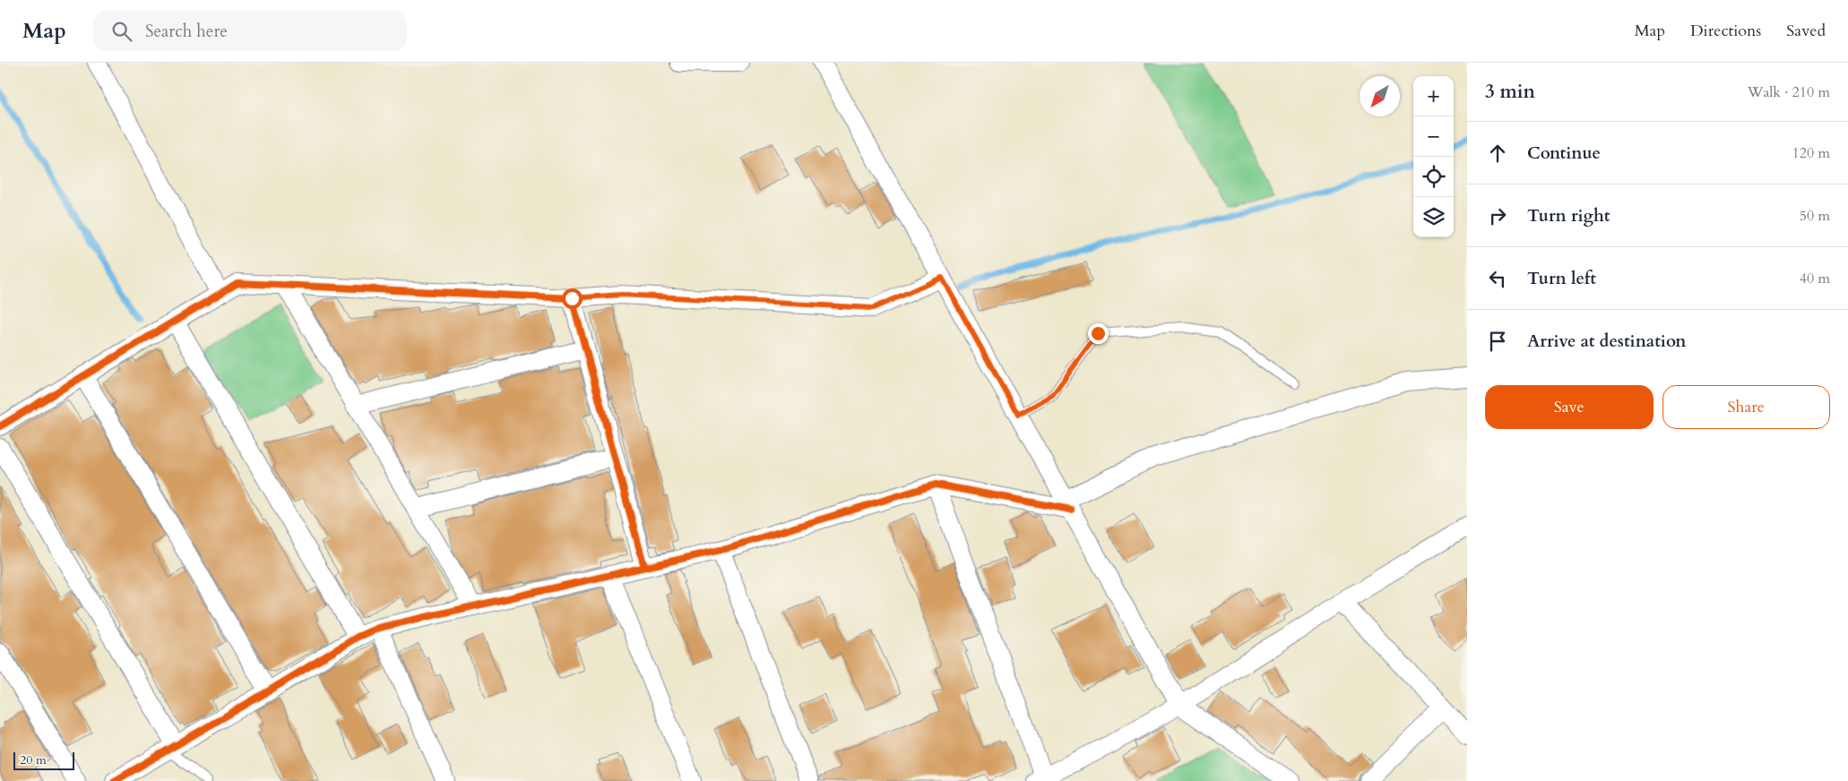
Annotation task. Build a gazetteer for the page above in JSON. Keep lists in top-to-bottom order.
{
  "scale_bar": "20 m",
  "north": "bottom left",
  "page": {
    "header": "Map",
    "search": "Search here",
    "nav": ["Map", "Directions", "Saved"],
    "heading": ["3 min", "Walk · 210 m"],
    "map_buttons": ["+", "−"],
    "list": [
      ["Continue", "120 m"],
      ["Turn right", "50 m"],
      ["Turn left", "40 m"],
      "Arrive at destination"
    ],
    "buttons": ["Save", "Share"],
    "scale": "20 m"
  }
}
